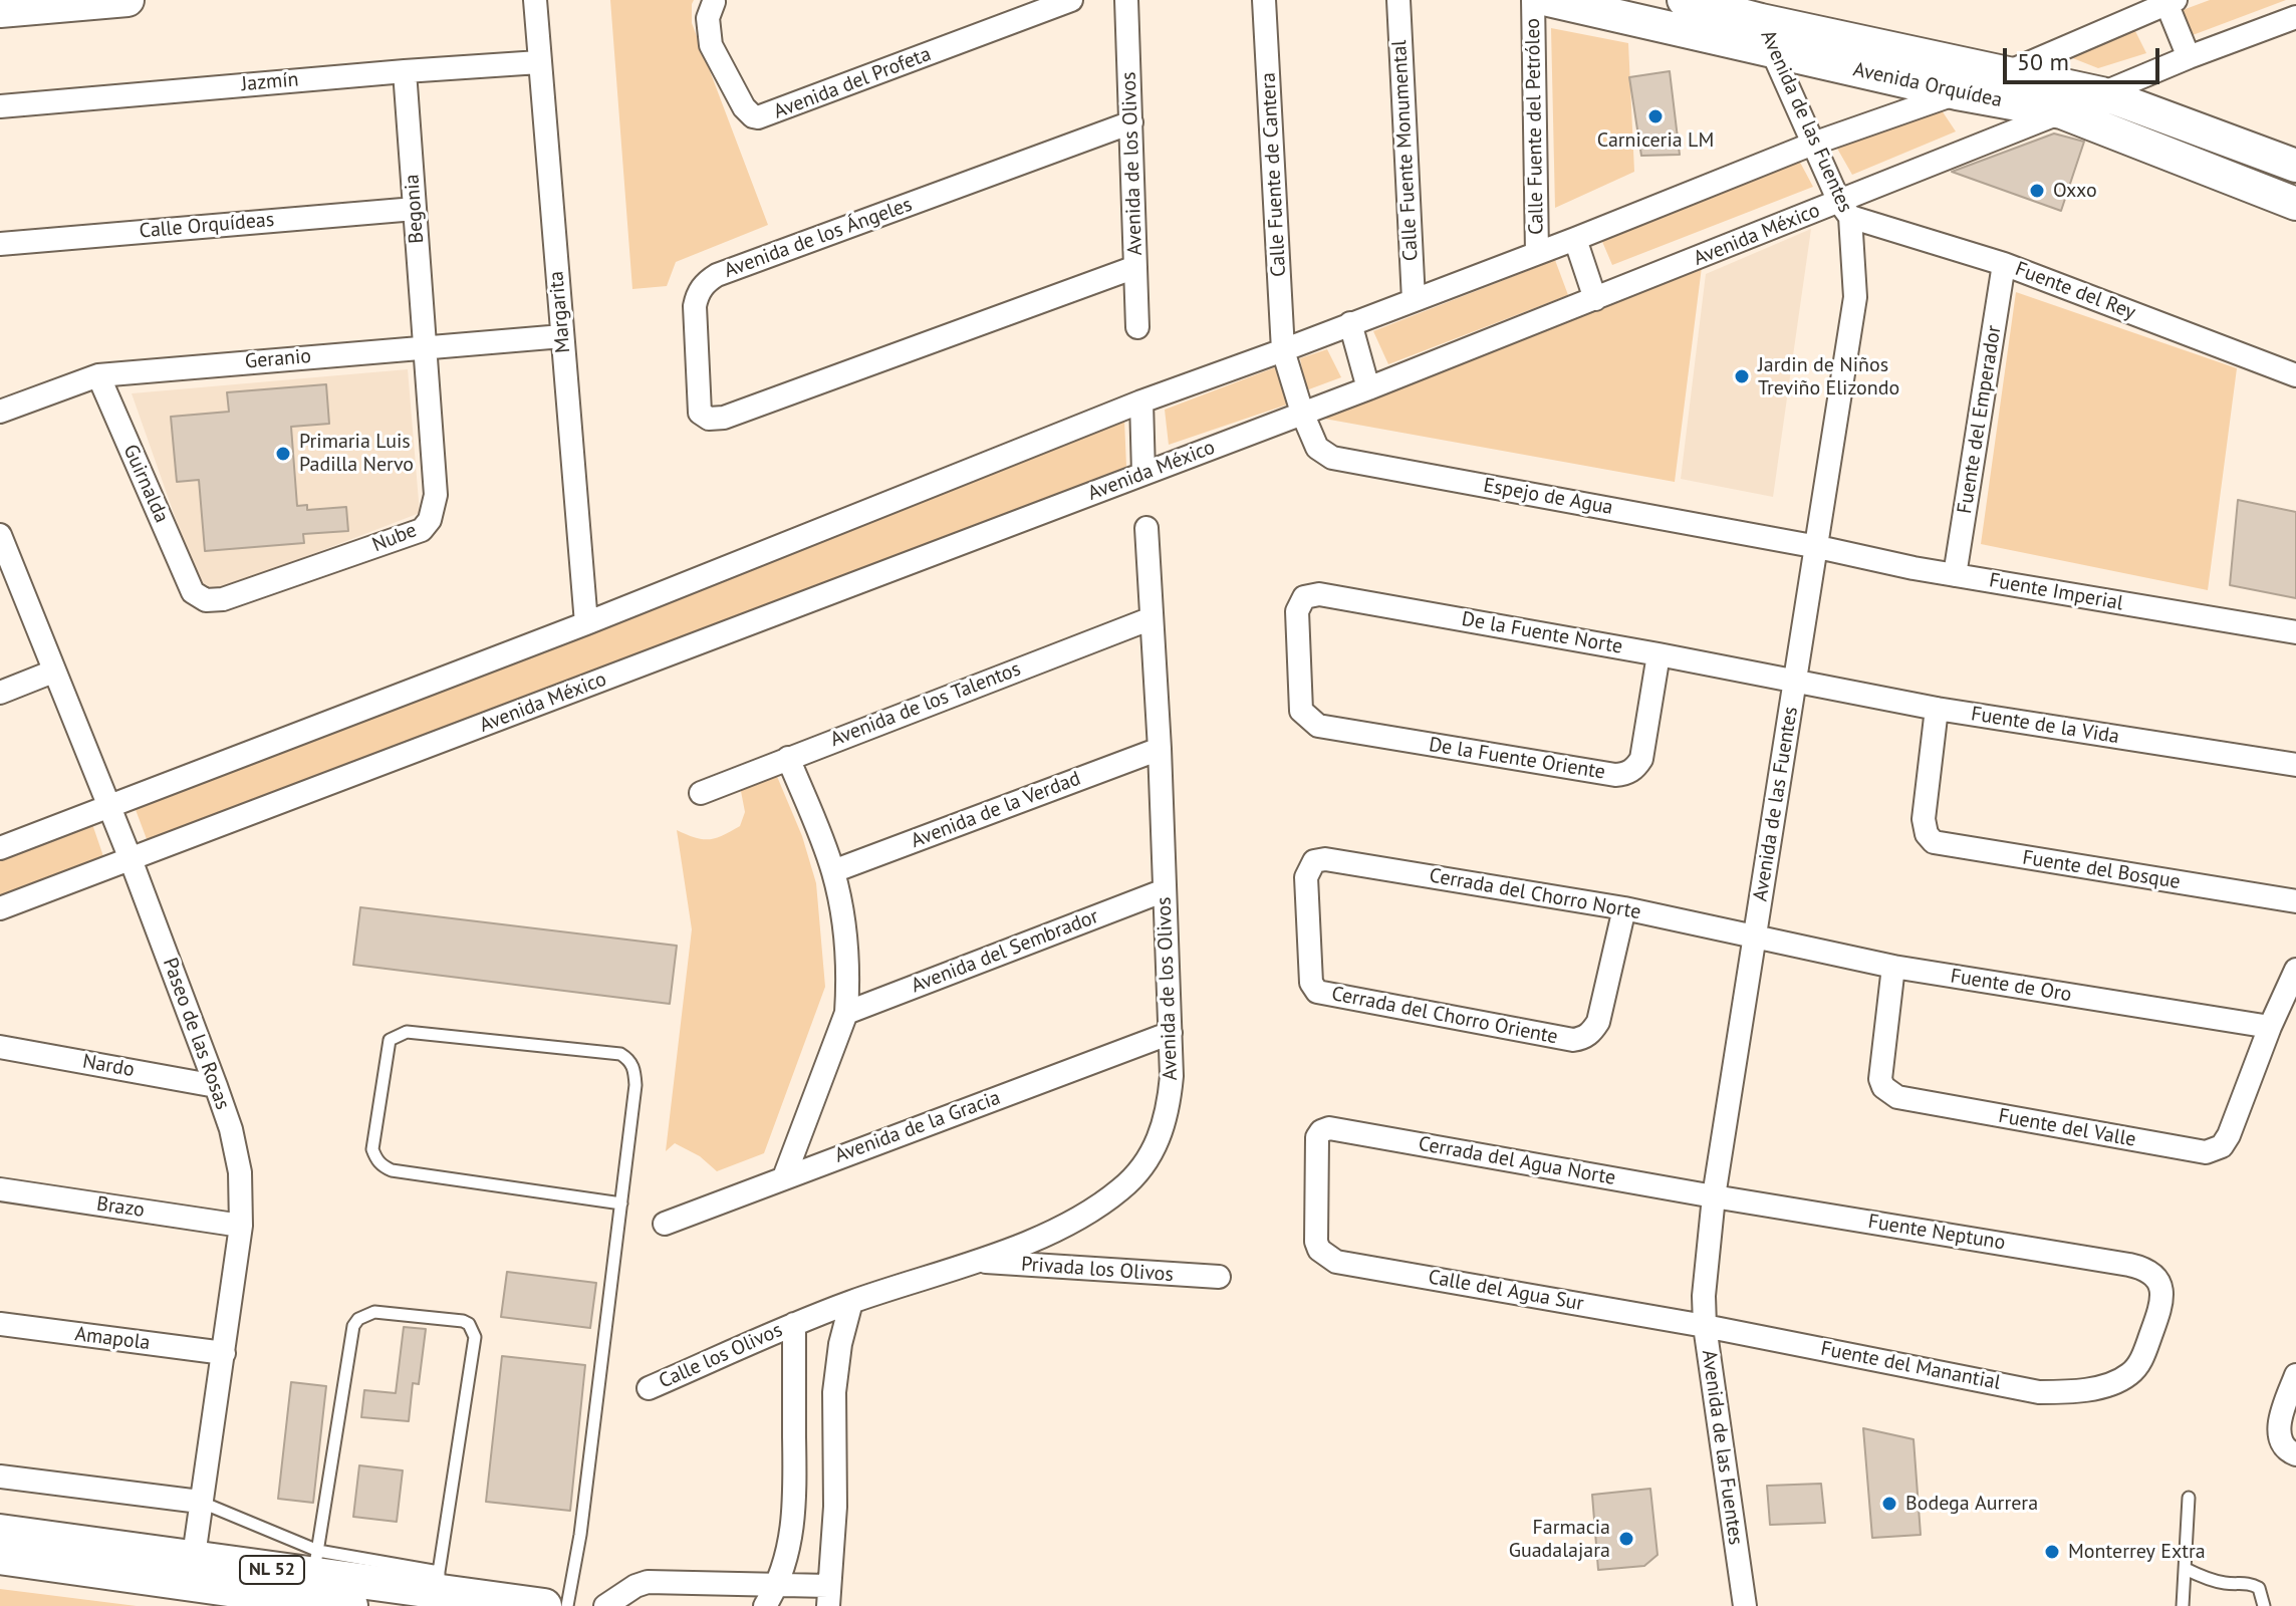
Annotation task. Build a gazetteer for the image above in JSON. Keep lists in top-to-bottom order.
{
  "streets": {
    "main road": ["NL 52"],
    "street": [
      "Jazmín",
      "Avenida del Profeta",
      "Avenida Orquídea",
      "Avenida de las Fuentes",
      "Calle Fuente del Petróleo",
      "Calle Fuente Monumental",
      "Avenida de los Olivos",
      "Calle Fuente de Cantera",
      "Begonia",
      "Calle Orquídeas",
      "Avenida México",
      "Avenida de los Ángeles",
      "Fuente del Rey",
      "Margarita",
      "Geranio",
      "Fuente del Emperador",
      "Guirnalda",
      "Espejo de Agua",
      "Nube",
      "Fuente Imperial",
      "De la Fuente Norte",
      "Avenida de los Talentos",
      "Fuente de la Vida",
      "De la Fuente Oriente",
      "Avenida de la Verdad",
      "Fuente del Bosque",
      "Cerrada del Chorro Norte",
      "Avenida del Sembrador",
      "Fuente de Oro",
      "Cerrada del Chorro Oriente",
      "Paseo de las Rosas",
      "Nardo",
      "Avenida de la Gracia",
      "Fuente del Valle",
      "Cerrada del Agua Norte",
      "Brazo",
      "Fuente Neptuno",
      "Privada los Olivos",
      "Calle del Agua Sur",
      "Amapola",
      "Calle los Olivos",
      "Fuente del Manantial"
    ]
  },
  "crossings": [
    ["Jazmín", "Begonia"],
    ["Jazmín", "Margarita"],
    ["Avenida Orquídea", "Avenida de las Fuentes"],
    ["Avenida Orquídea", "Avenida México"],
    ["Avenida de las Fuentes", "Avenida México"],
    ["Avenida de las Fuentes", "Fuente del Rey"],
    ["Avenida de las Fuentes", "Espejo de Agua"],
    ["Avenida de las Fuentes", "Fuente Imperial"],
    ["Avenida de las Fuentes", "De la Fuente Norte"],
    ["Avenida de las Fuentes", "Fuente de la Vida"],
    ["Avenida de las Fuentes", "Cerrada del Chorro Norte"],
    ["Avenida de las Fuentes", "Fuente de Oro"],
    ["Avenida de las Fuentes", "Cerrada del Agua Norte"],
    ["Avenida de las Fuentes", "Fuente Neptuno"],
    ["Avenida de las Fuentes", "Calle del Agua Sur"],
    ["Avenida de las Fuentes", "Fuente del Manantial"],
    ["Avenida de los Olivos", "Avenida de los Ángeles"],
    ["Avenida de los Olivos", "Avenida de los Talentos"],
    ["Avenida de los Olivos", "Avenida de la Verdad"],
    ["Avenida de los Olivos", "Avenida del Sembrador"],
    ["Avenida de los Olivos", "Avenida de la Gracia"],
    ["Avenida de los Olivos", "Privada los Olivos"],
    ["Avenida de los Olivos", "Calle los Olivos"],
    ["Calle Fuente de Cantera", "Avenida México"],
    ["Calle Fuente de Cantera", "Espejo de Agua"],
    ["Begonia", "Calle Orquídeas"],
    ["Begonia", "Geranio"],
    ["Begonia", "Nube"],
    ["Avenida México", "Fuente del Rey"],
    ["Avenida México", "Espejo de Agua"],
    ["Avenida México", "Paseo de las Rosas"],
    ["Fuente del Rey", "Fuente del Emperador"],
    ["Margarita", "Geranio"],
    ["Geranio", "Guirnalda"],
    ["Geranio", "Nube"],
    ["Fuente del Emperador", "Fuente Imperial"],
    ["Guirnalda", "Nube"],
    ["Espejo de Agua", "Fuente Imperial"],
    ["De la Fuente Norte", "Fuente de la Vida"],
    ["De la Fuente Norte", "De la Fuente Oriente"],
    ["Fuente de la Vida", "Fuente del Bosque"],
    ["Cerrada del Chorro Norte", "Fuente de Oro"],
    ["Cerrada del Chorro Norte", "Cerrada del Chorro Oriente"],
    ["Fuente de Oro", "Fuente del Valle"],
    ["Paseo de las Rosas", "Nardo"],
    ["Paseo de las Rosas", "Brazo"],
    ["Paseo de las Rosas", "Amapola"],
    ["Paseo de las Rosas", "NL 52"],
    ["Cerrada del Agua Norte", "Fuente Neptuno"],
    ["Cerrada del Agua Norte", "Calle del Agua Sur"],
    ["Fuente Neptuno", "Fuente del Manantial"],
    ["Calle del Agua Sur", "Fuente del Manantial"]
  ],
  "places": [
    "Carniceria LM",
    "Oxxo",
    "Jardin de Niños Treviño Elizondo",
    "Primaria Luis Padilla Nervo",
    "Bodega Aurrera",
    "Farmacia Guadalajara",
    "Monterrey Extra"
  ],
  "scale_bar": "50 m"
}
